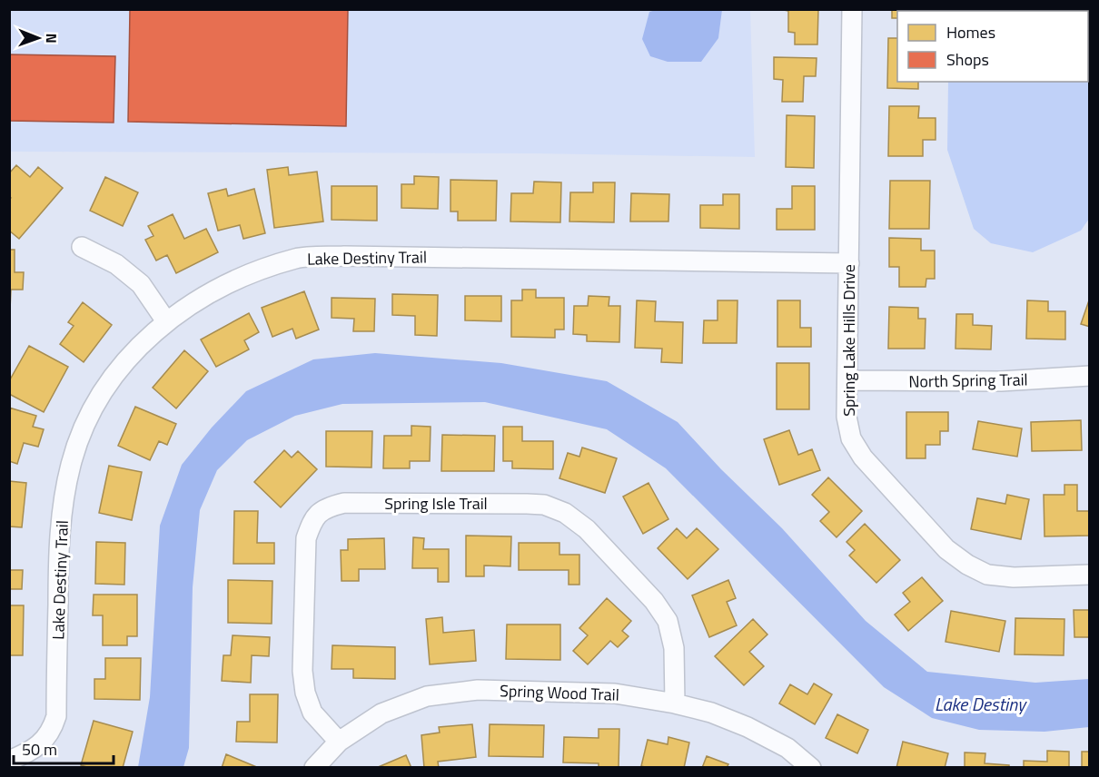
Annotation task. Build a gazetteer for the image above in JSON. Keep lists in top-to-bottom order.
{
  "streets": {
    "street": [
      "Lake Destiny Trail",
      "Spring Lake Hills Drive",
      "North Spring Trail",
      "Spring Isle Trail",
      "Spring Wood Trail"
    ]
  },
  "crossings": [
    ["Lake Destiny Trail", "Spring Lake Hills Drive"],
    ["Spring Lake Hills Drive", "North Spring Trail"],
    ["Spring Isle Trail", "Spring Wood Trail"]
  ],
  "water": ["Lake Destiny"],
  "legend": ["Homes", "Shops"],
  "scale_bar": "50 m",
  "north": "right"
}
